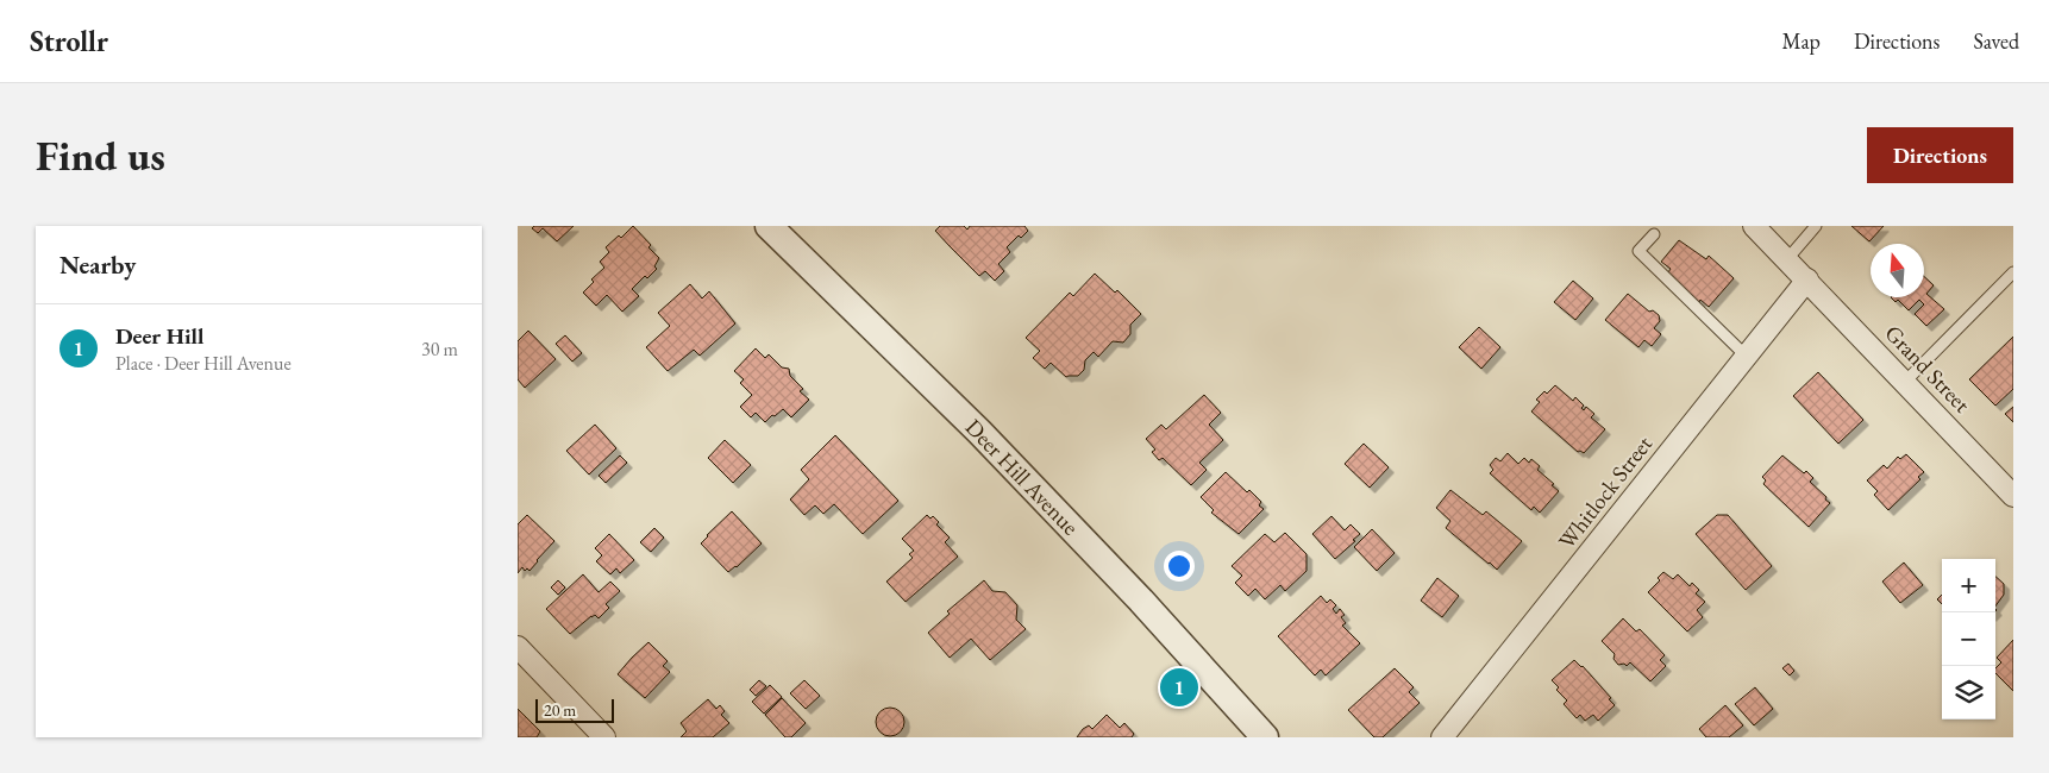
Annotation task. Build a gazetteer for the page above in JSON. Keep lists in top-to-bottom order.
{
  "streets": {
    "street": ["Grand Street", "Deer Hill Avenue", "Whitlock Street"]
  },
  "crossings": [
    ["Grand Street", "Whitlock Street"]
  ],
  "scale_bar": "20 m",
  "north": "top",
  "page": {
    "header": "Strollr",
    "nav": ["Map", "Directions", "Saved"],
    "buttons": "Directions",
    "title": "Find us",
    "heading": "Nearby",
    "list": [
      {
        "mark": "1",
        "name": "Deer Hill",
        "note": "Place · Deer Hill Avenue",
        "value": "30 m"
      }
    ],
    "map_buttons": ["+", "−"],
    "pins": "1",
    "scale": "20 m"
  }
}
